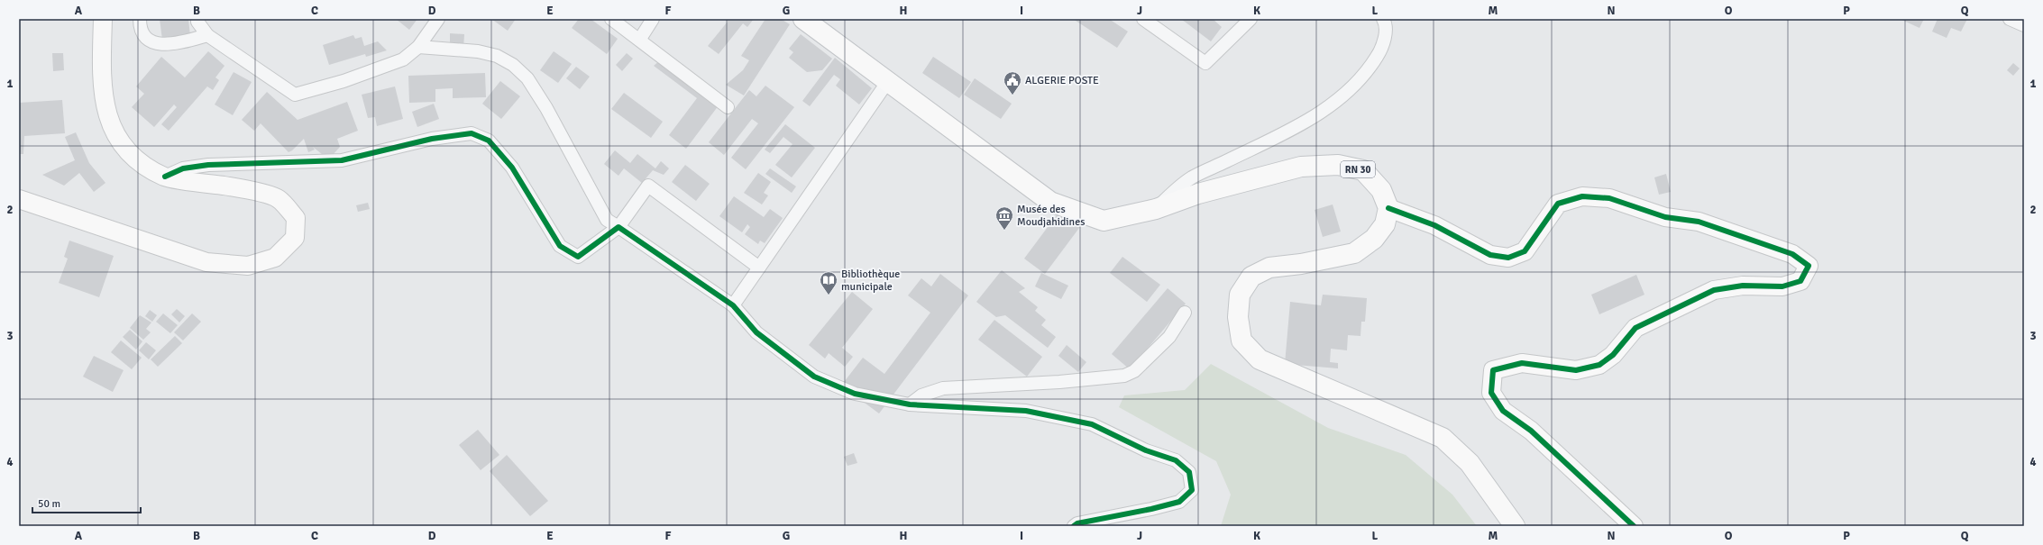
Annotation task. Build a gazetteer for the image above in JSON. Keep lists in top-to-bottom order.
{
  "streets": {
    "main road": ["RN 30"]
  },
  "places": {
    "public building": ["ALGERIE POSTE"],
    "museum": ["Musée des Moudjahidines"],
    "library": ["Bibliothèque municipale"]
  },
  "scale_bar": "50 m",
  "grid": {
    "columns": [
      "A",
      "B",
      "C",
      "D",
      "E",
      "F",
      "G",
      "H",
      "I",
      "J",
      "K",
      "L",
      "M",
      "N",
      "O",
      "P",
      "Q"
    ],
    "rows": [
      "1",
      "2",
      "3",
      "4"
    ]
  }
}
